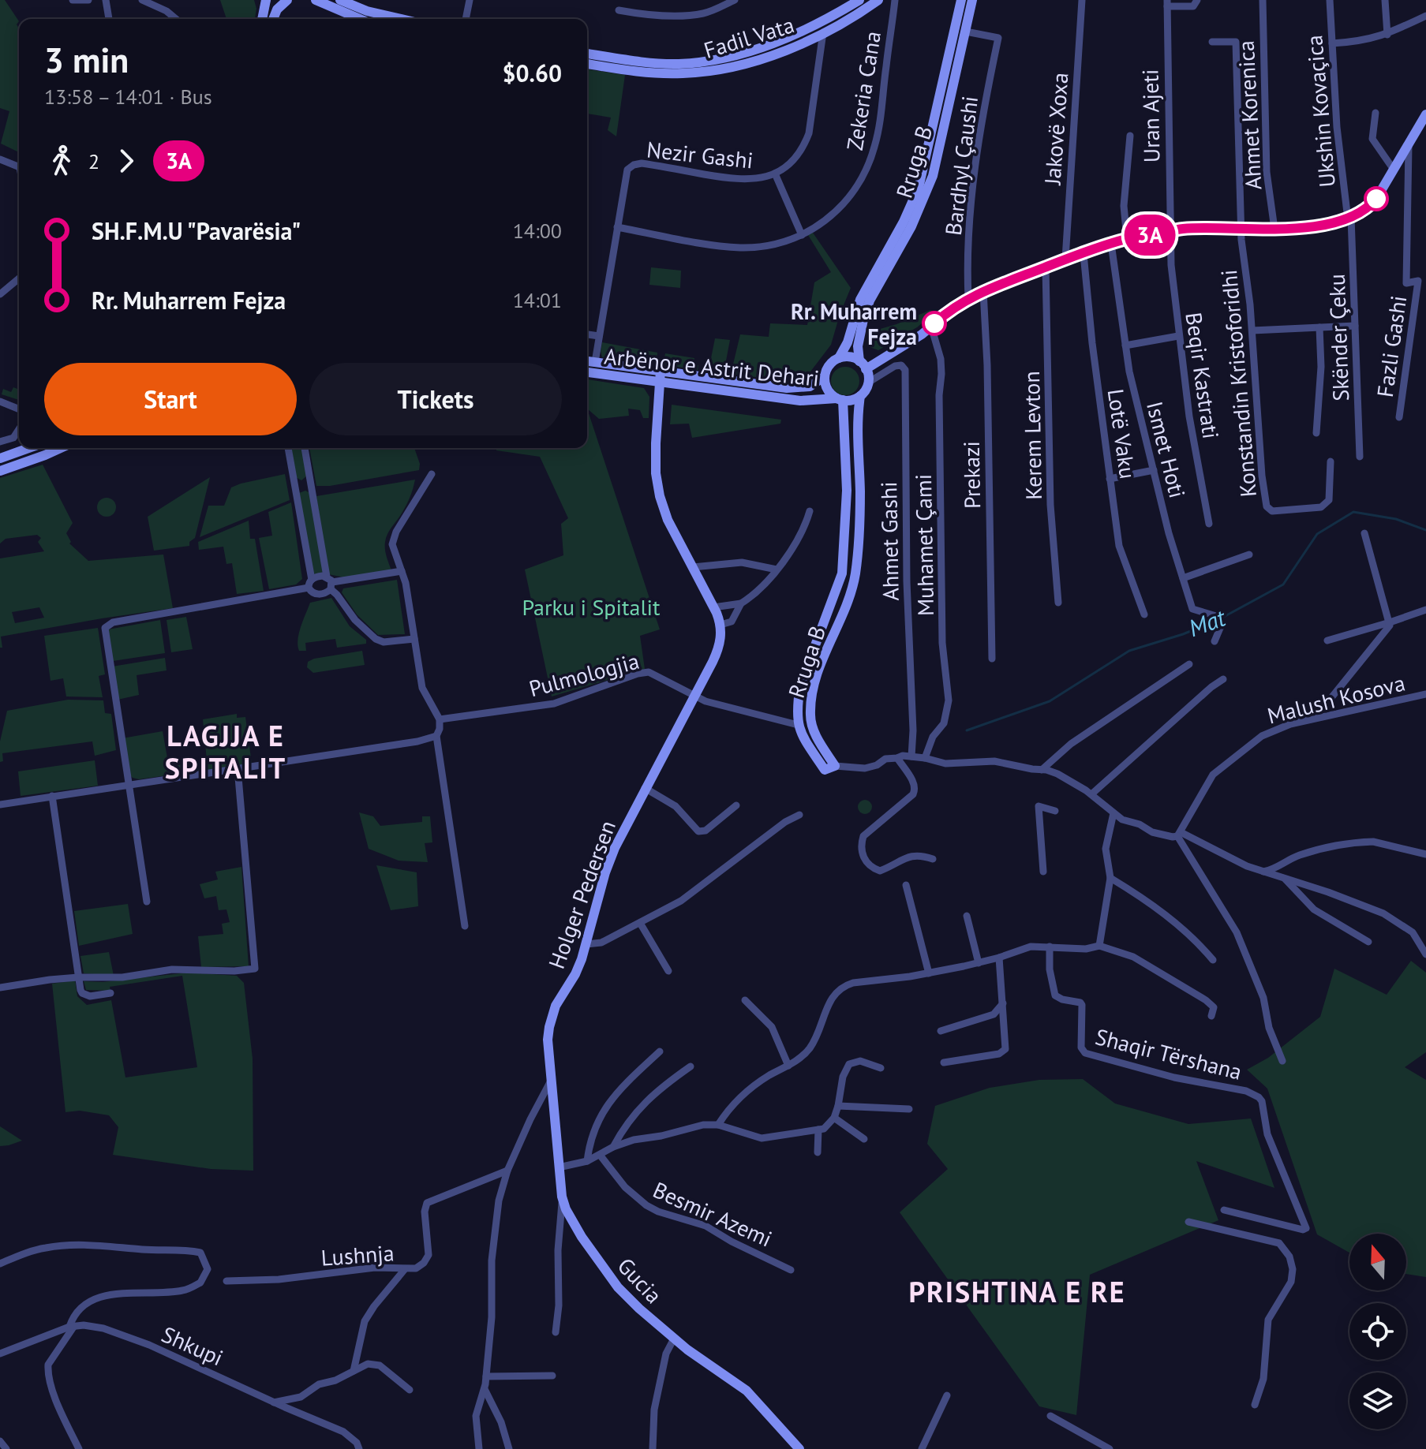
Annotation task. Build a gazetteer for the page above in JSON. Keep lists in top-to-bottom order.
{
  "streets": {
    "main road": [
      "Fadil Vata",
      "Rruga B",
      "Arbënor e Astrit Dehari",
      "Holger Pedersen",
      "Gucia"
    ],
    "street": [
      "Zekeria Cana",
      "Ukshin Kovaçica",
      "Ahmet Korenica",
      "Uran Ajeti",
      "Jakovë Xoxa",
      "Nezir Gashi",
      "Bardhyl Çaushi",
      "Skënder Çeku",
      "Fazli Gashi",
      "Beqir Kastrati",
      "Konstandin Kristoforidhi",
      "Lotë Vaku",
      "Kerem Levton",
      "Ismet Hoti",
      "Prekazi",
      "Ahmet Gashi",
      "Muhamet Çami",
      "Pulmologjia",
      "Malush Kosova",
      "Shaqir Tërshana",
      "Besmir Azemi",
      "Lushnja",
      "Shkupi"
    ]
  },
  "crossings": [
    ["Fadil Vata", "Nezir Gashi"],
    ["Zekeria Cana", "Nezir Gashi"],
    ["Ukshin Kovaçica", "Skënder Çeku"],
    ["Uran Ajeti", "Beqir Kastrati"],
    ["Nezir Gashi", "Arbënor e Astrit Dehari"],
    ["Rruga B", "Bardhyl Çaushi"],
    ["Rruga B", "Arbënor e Astrit Dehari"],
    ["Rruga B", "Ahmet Gashi"],
    ["Arbënor e Astrit Dehari", "Ahmet Gashi"],
    ["Pulmologjia", "Holger Pedersen"],
    ["Holger Pedersen", "Gucia"]
  ],
  "districts": ["LAGJJA E SPITALIT", "PRISHTINA E RE"],
  "water": ["Mat"],
  "parks": ["Parku i Spitalit"],
  "places": ["Rr. Muharrem Fejza"],
  "lines": ["bus line 3A"],
  "north": "top",
  "page": {
    "on_map": "3A",
    "heading": ["3 min", "13:58 – 14:01 · Bus", "$0.60"],
    "legs": ["2", "3A"],
    "list": [
      {
        "name": "SH.F.M.U \"Pavarësia\"",
        "value": "14:00"
      },
      {
        "name": "Rr. Muharrem Fejza",
        "value": "14:01"
      }
    ],
    "buttons": ["Start", "Tickets"]
  }
}
